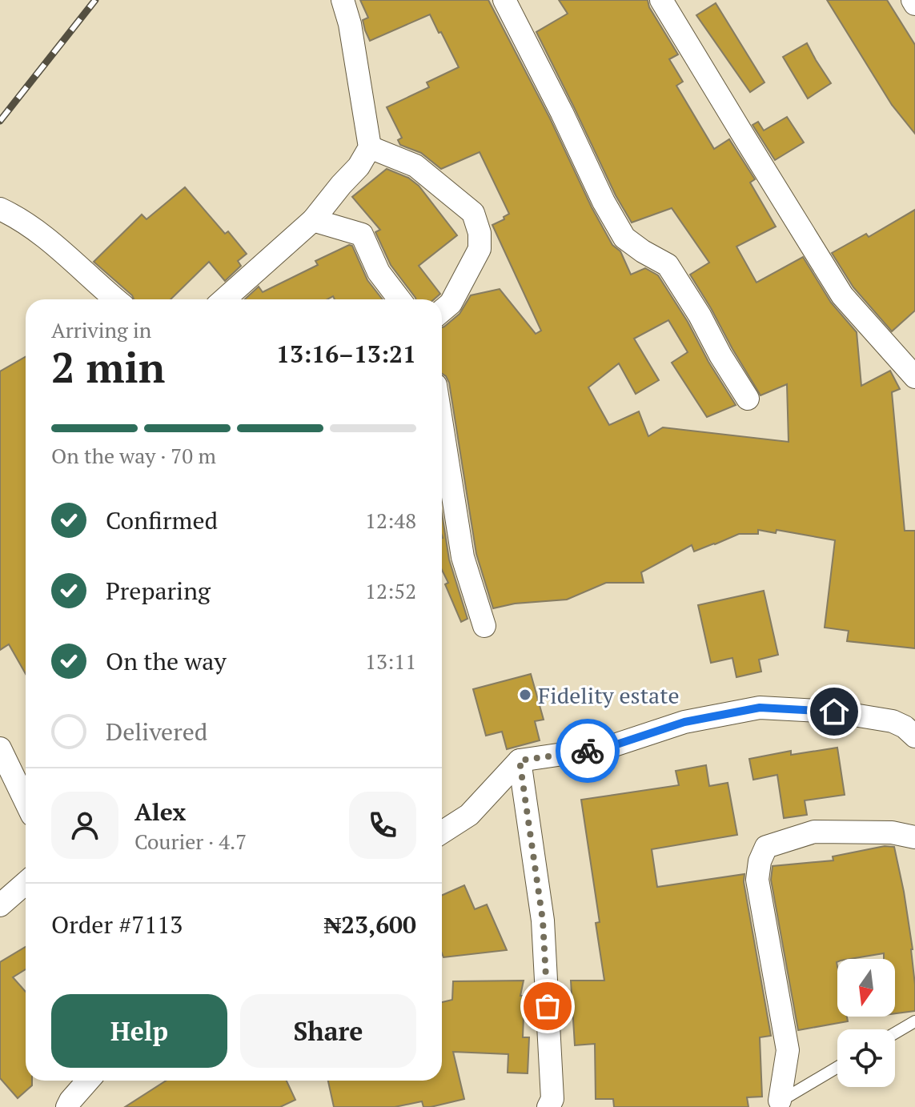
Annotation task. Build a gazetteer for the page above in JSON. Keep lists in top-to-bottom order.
{
  "places": ["Fidelity estate"],
  "north": "bottom",
  "page": {
    "heading": ["2 min", "Arriving in", "13:16–13:21"],
    "panel": [
      "Alex",
      "Courier · 4.7",
      "Order #7113",
      "₦23,600"
    ],
    "bar": "On the way · 70 m",
    "list": [
      ["Confirmed", "12:48"],
      ["Preparing", "12:52"],
      ["On the way", "13:11"],
      "Delivered"
    ],
    "buttons": ["Help", "Share"]
  }
}
